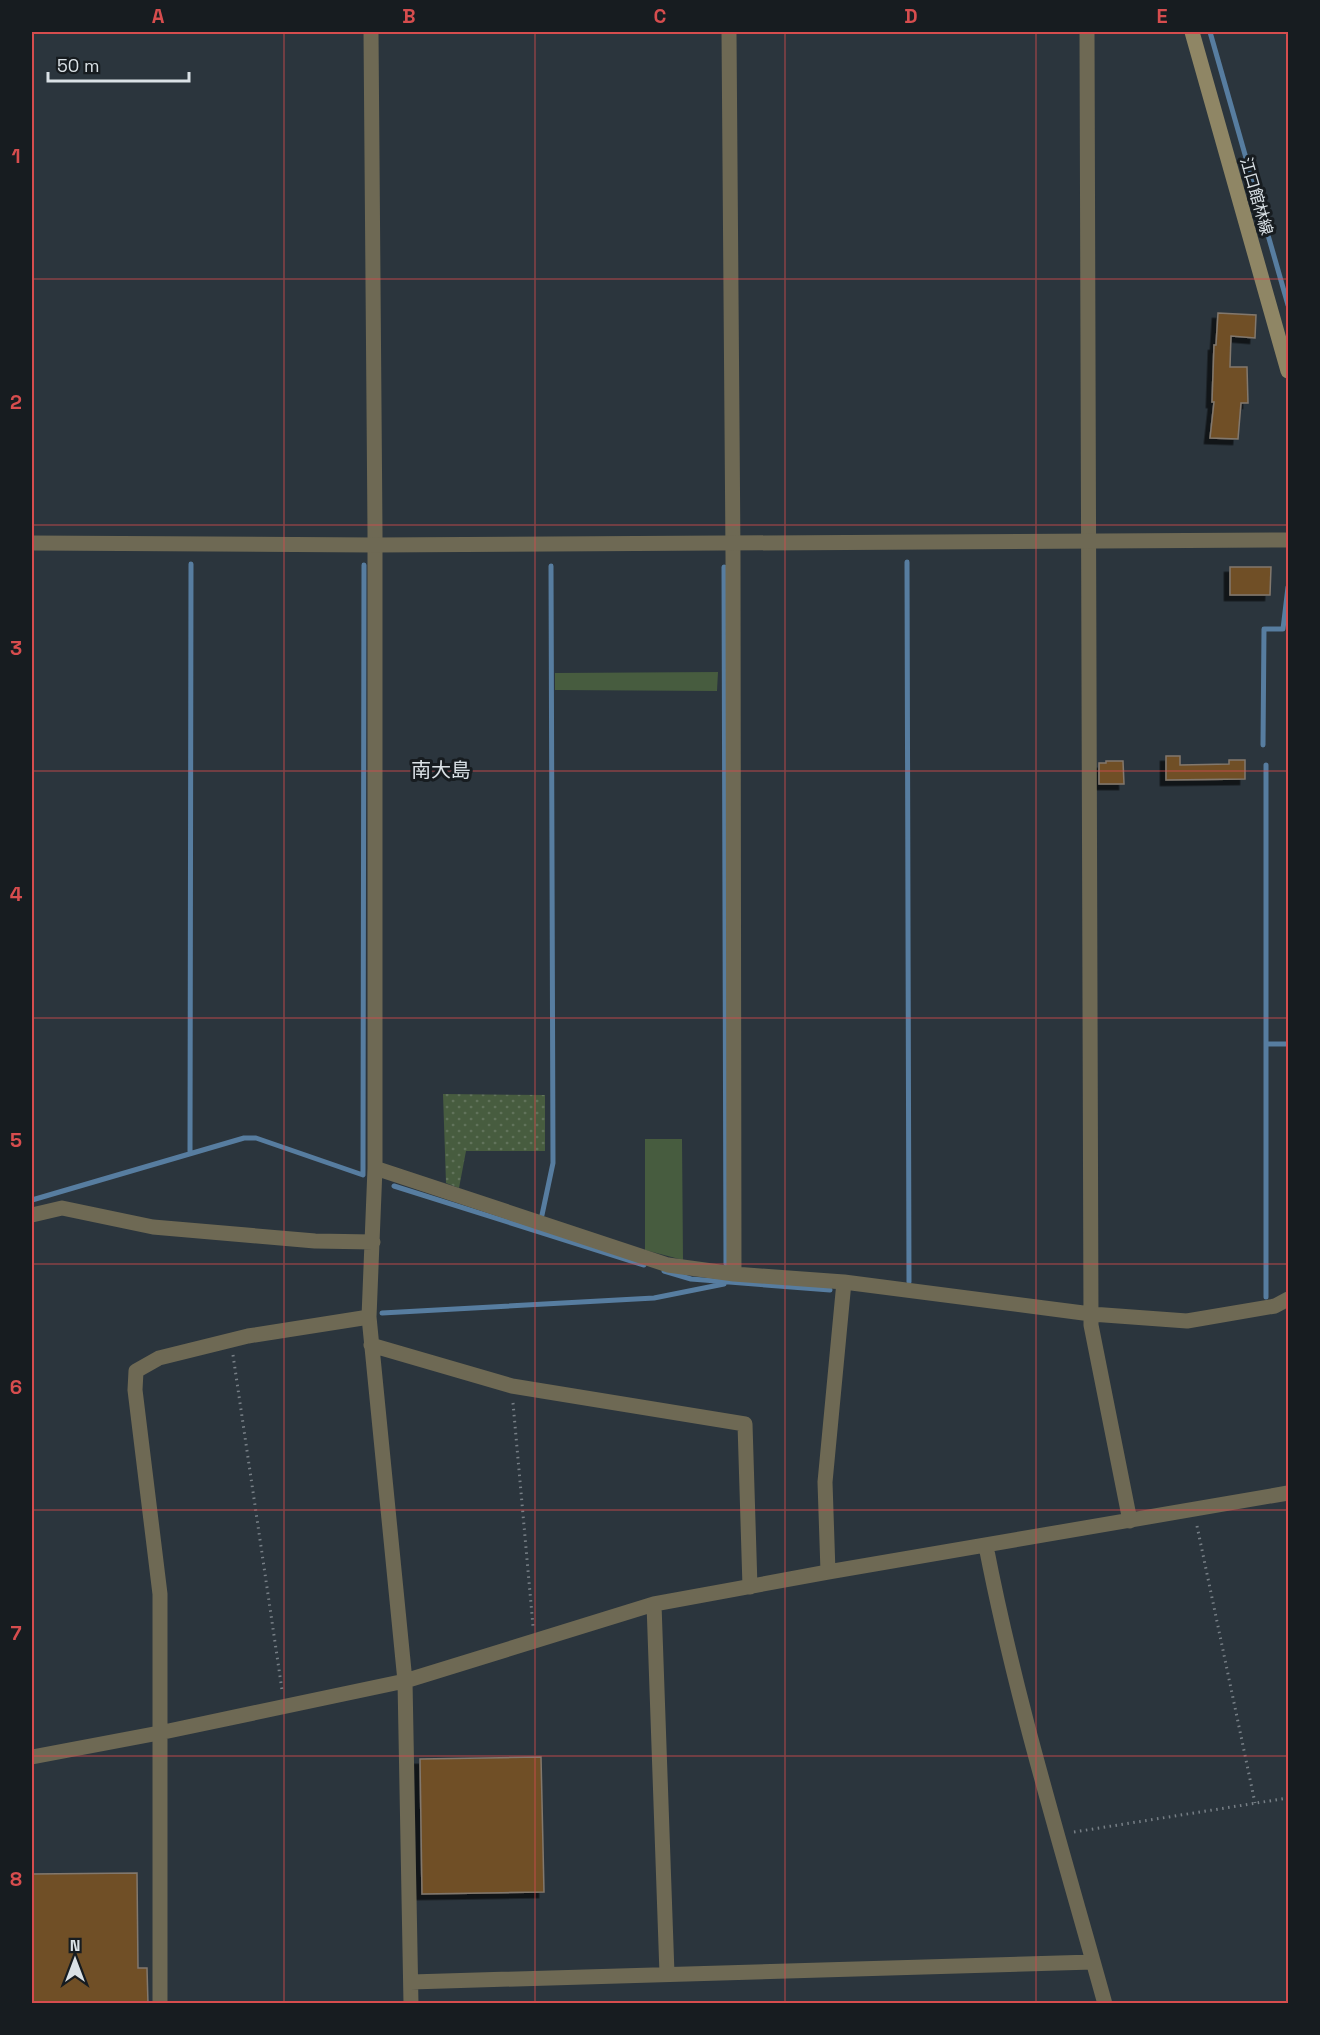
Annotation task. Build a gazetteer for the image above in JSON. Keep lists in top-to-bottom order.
{
  "streets": {
    "main road": ["江口館林線"]
  },
  "districts": ["南大島"],
  "scale_bar": "50 m",
  "north": "top",
  "grid": {
    "columns": [
      "A",
      "B",
      "C",
      "D",
      "E"
    ],
    "rows": [
      "1",
      "2",
      "3",
      "4",
      "5",
      "6",
      "7",
      "8"
    ]
  }
}
